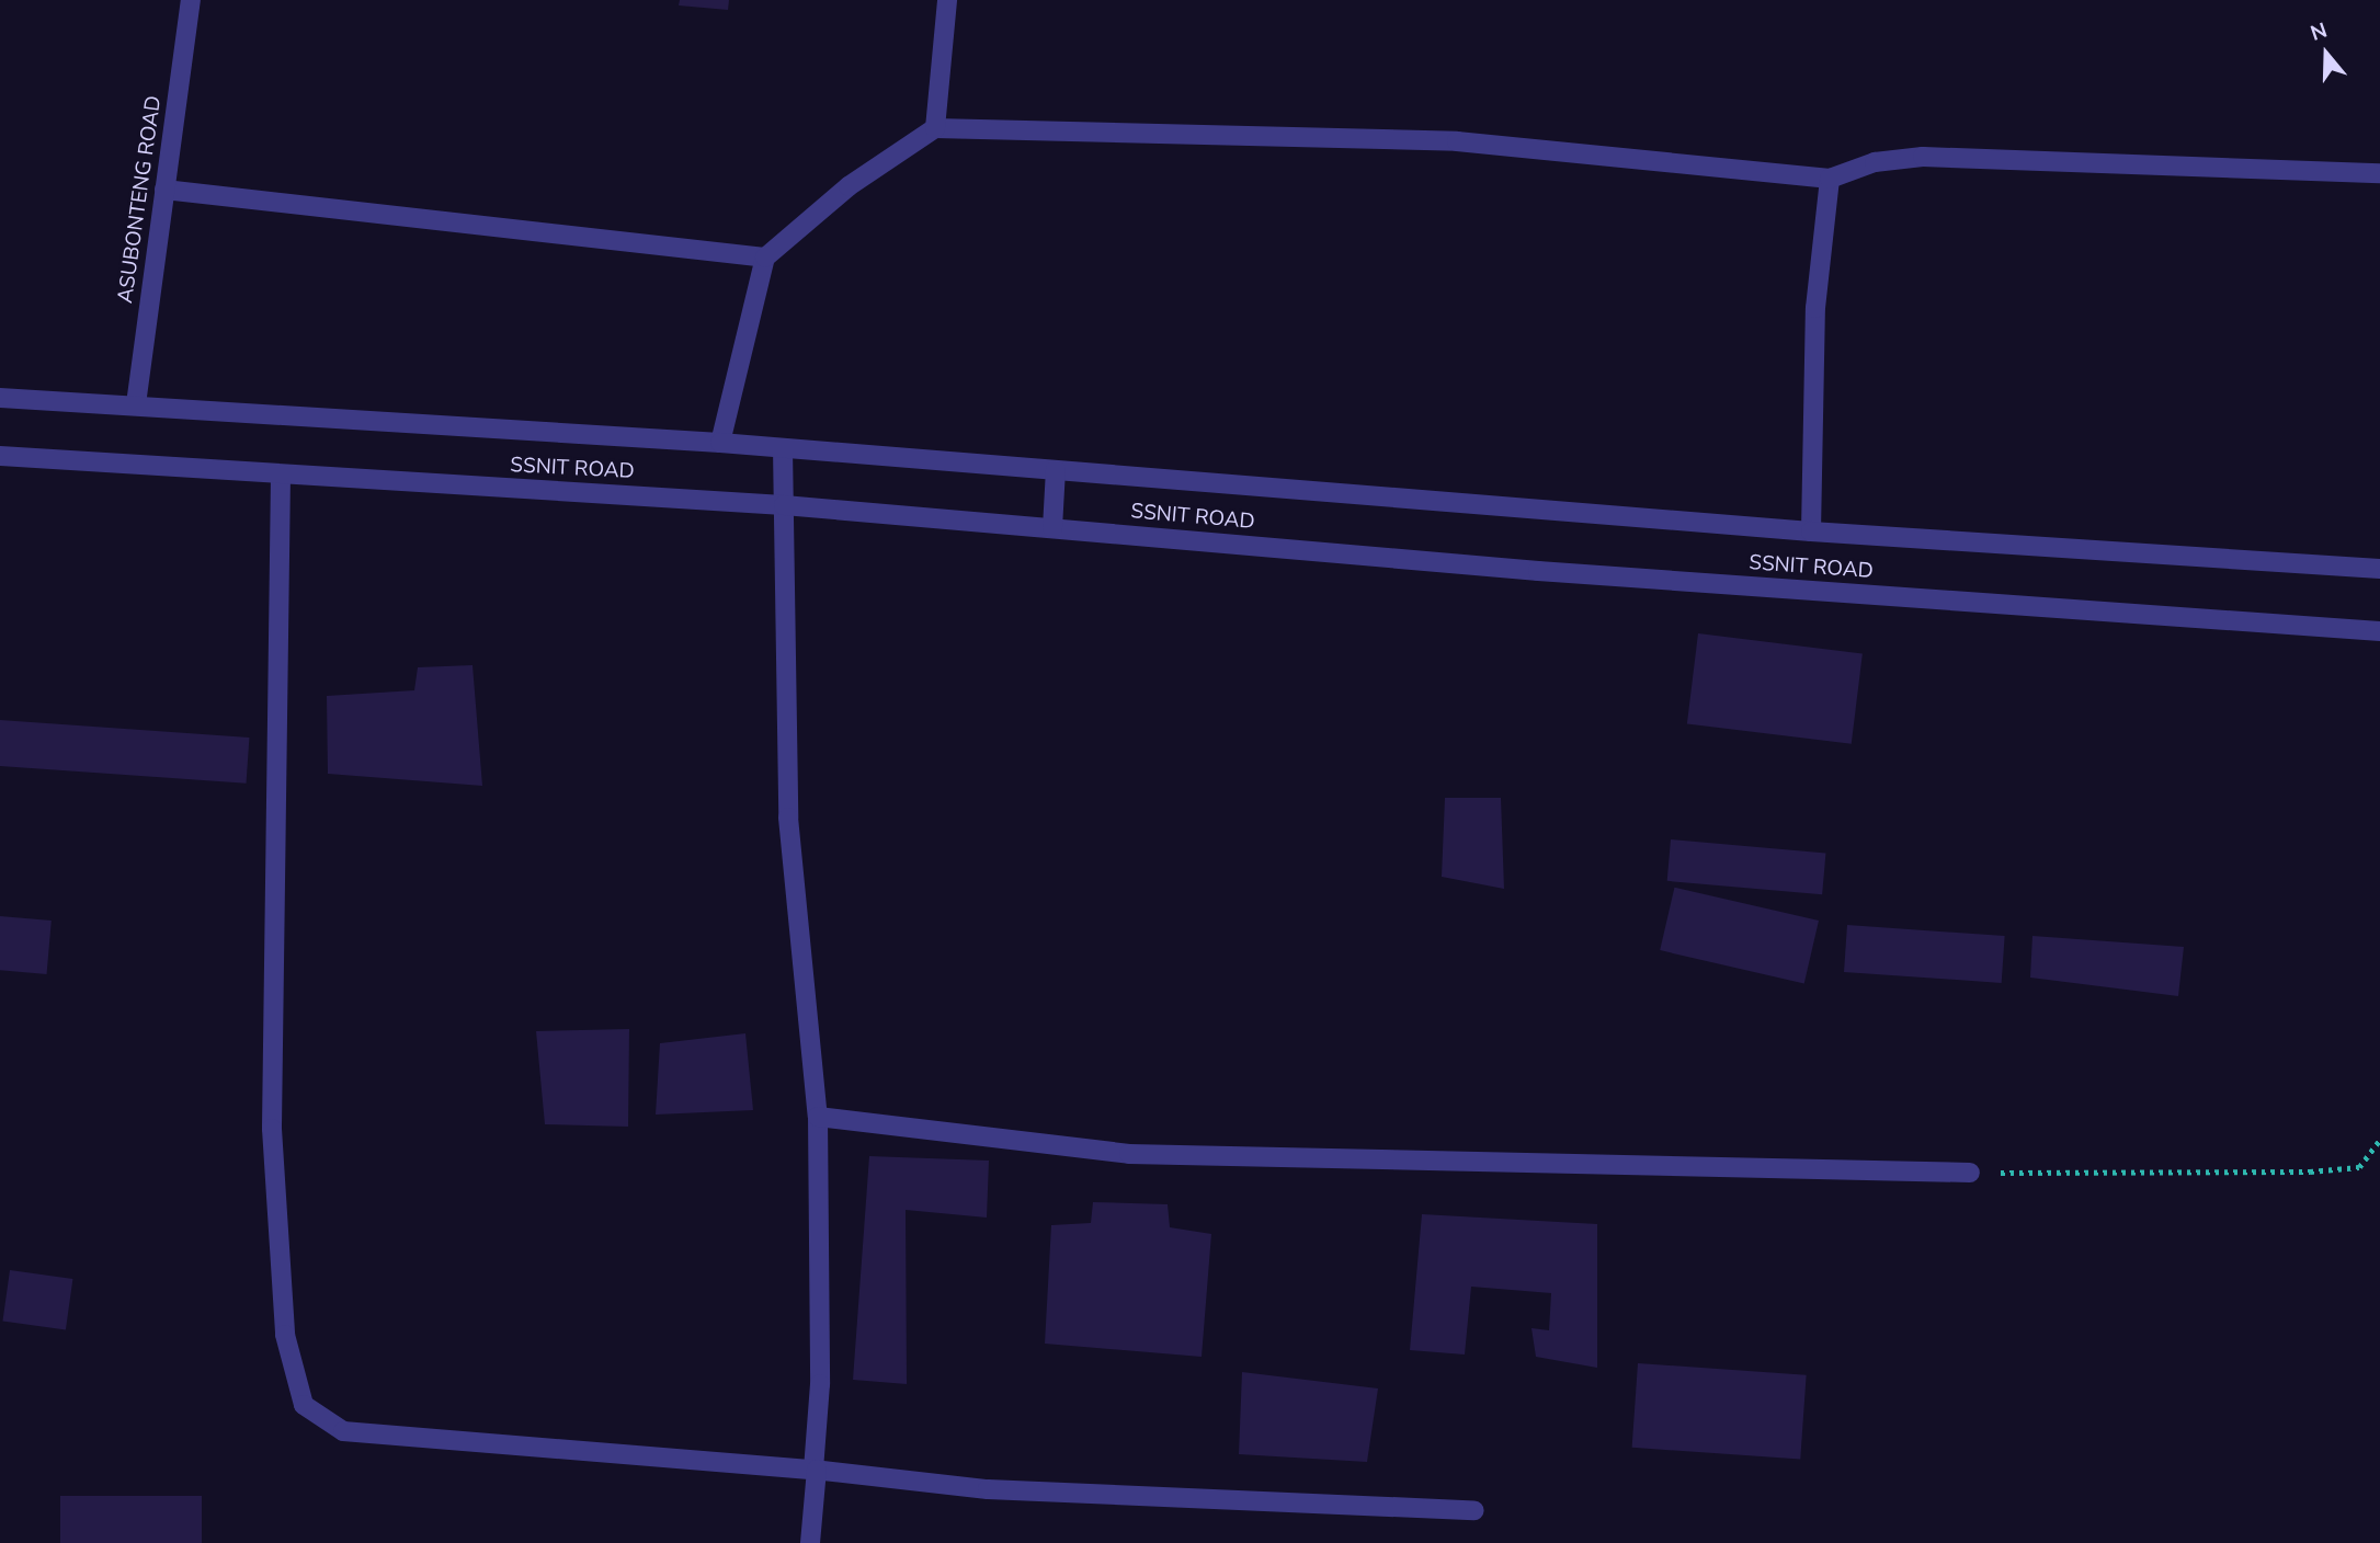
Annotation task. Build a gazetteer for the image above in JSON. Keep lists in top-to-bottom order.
{
  "streets": {
    "street": ["ASUBONTENG ROAD", "SSNIT ROAD"]
  },
  "crossings": [
    ["ASUBONTENG ROAD", "SSNIT ROAD"]
  ],
  "north": "top"
}
